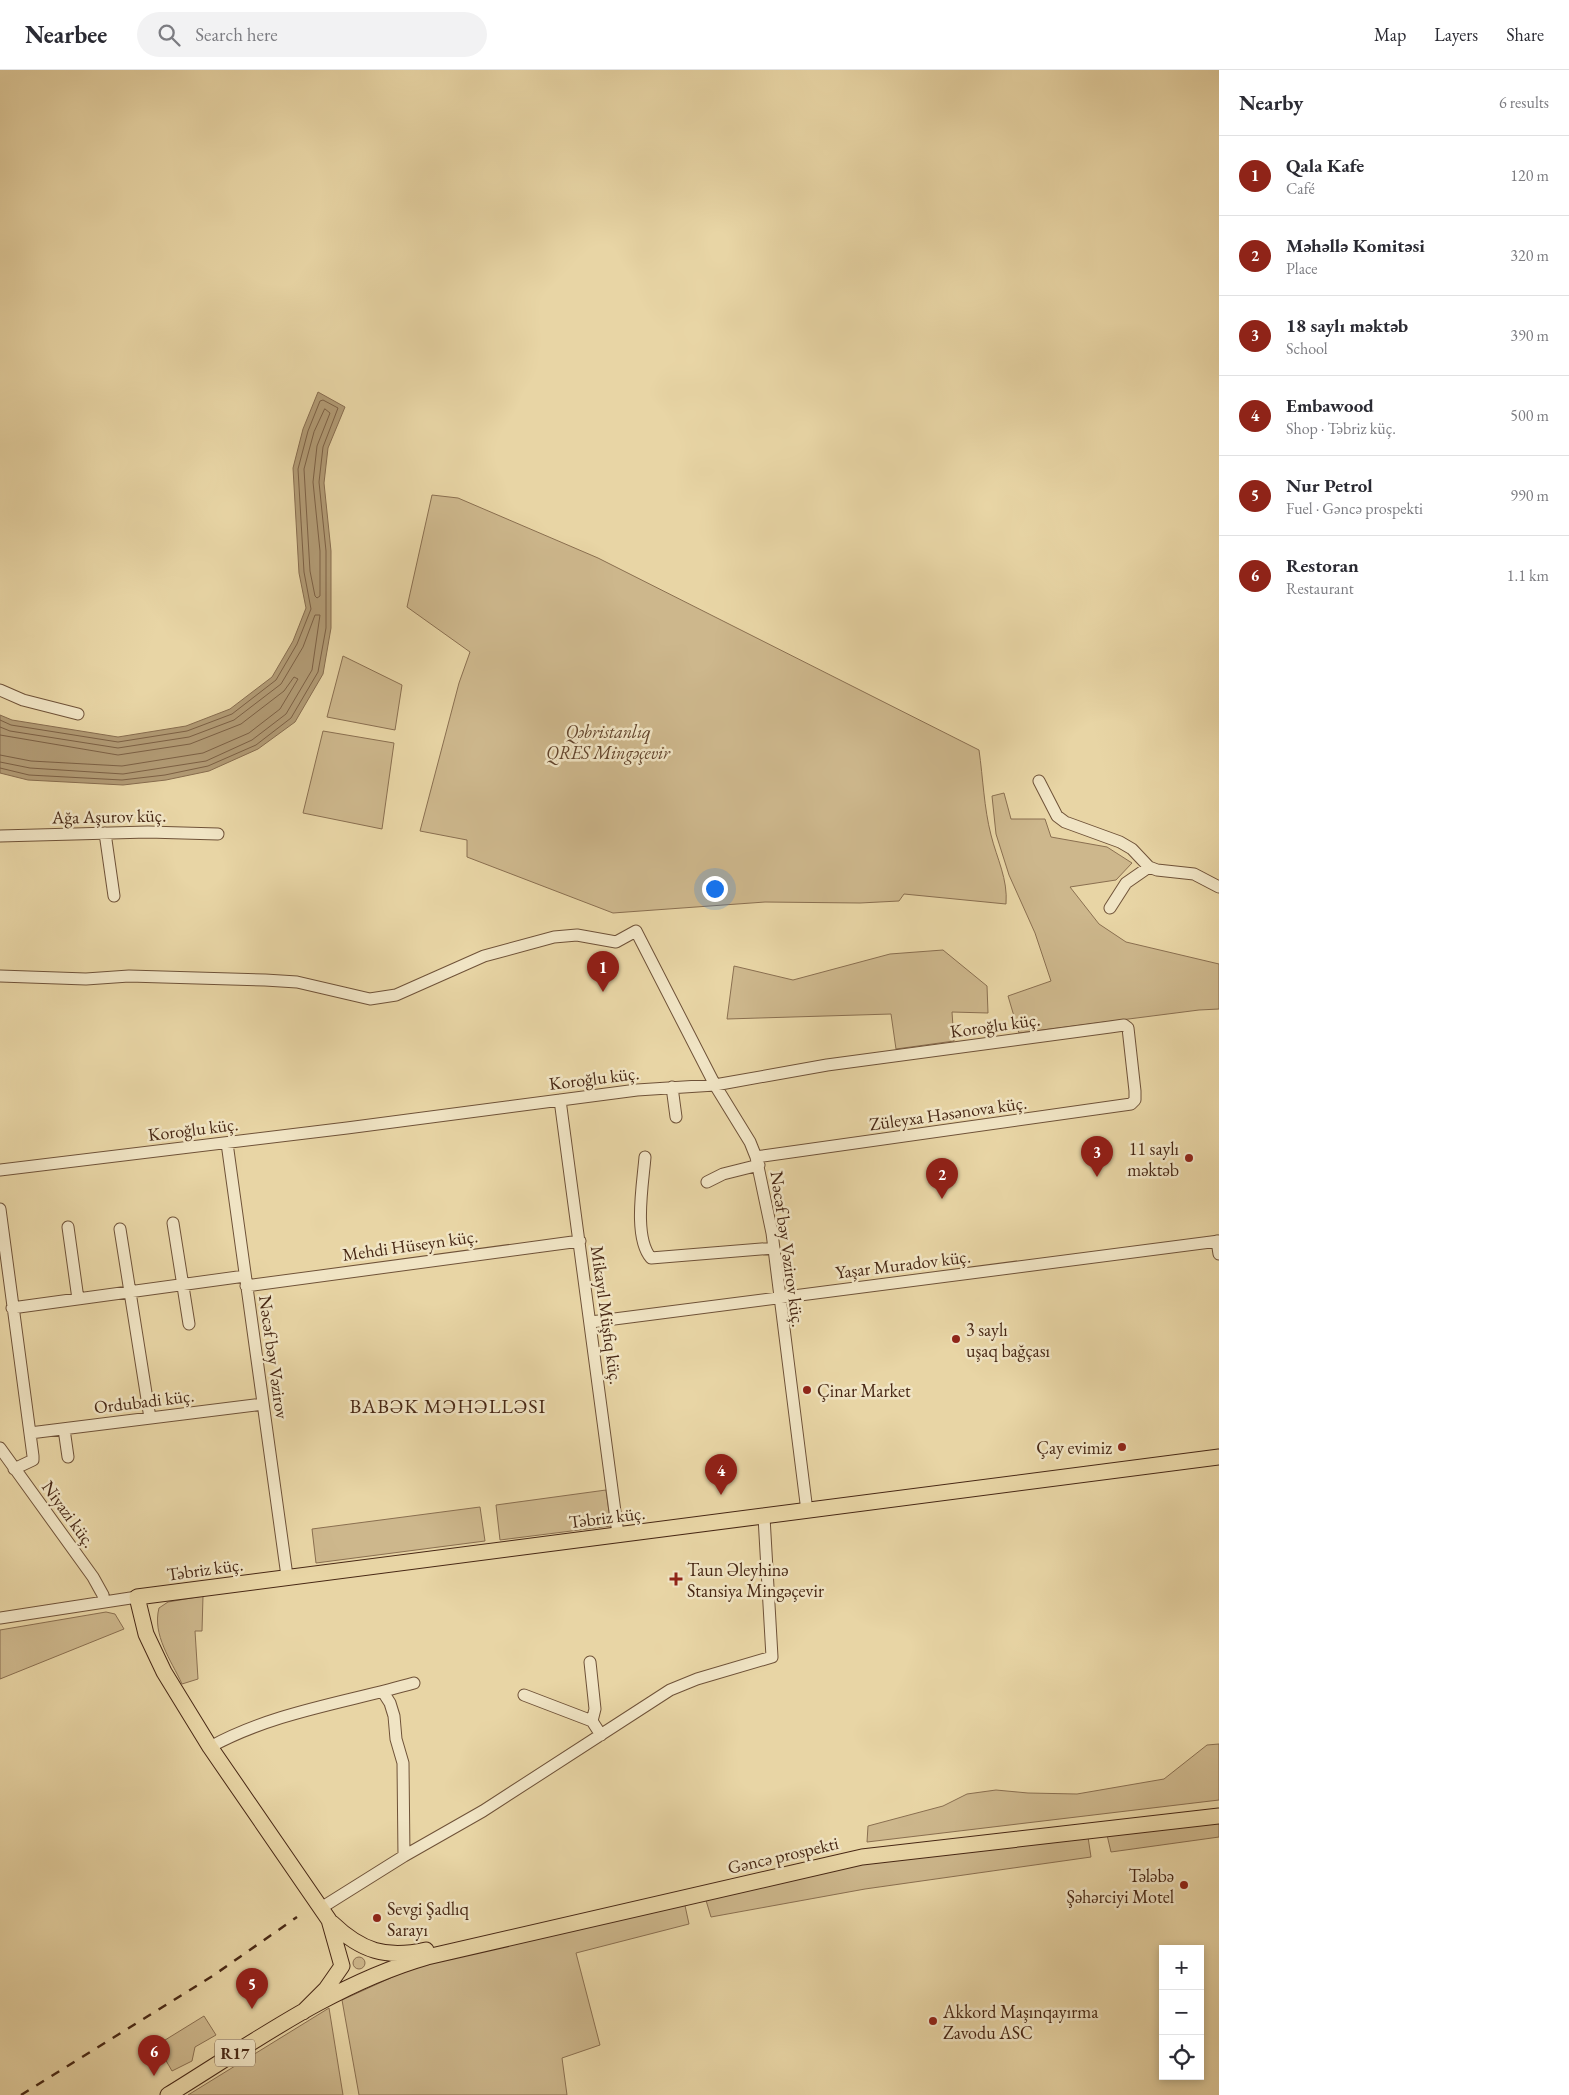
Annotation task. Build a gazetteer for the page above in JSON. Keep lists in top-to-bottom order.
{
  "streets": {
    "main road": ["Təbriz küç.", "Gəncə prospekti", "R17"],
    "street": [
      "Ağa Aşurov küç.",
      "Koroğlu küç.",
      "Züleyxa Həsənova küç.",
      "Mehdi Hüseyn küç.",
      "Nəcəf bəy Vəzirov küç.",
      "Yaşar Muradov küç.",
      "Mikayıl Müşfiq küç.",
      "Nəcəf bəy Vəzirov",
      "Ordubadi küç.",
      "Niyazi küç."
    ]
  },
  "crossings": [
    ["Koroğlu küç.", "Züleyxa Həsənova küç."],
    ["Koroğlu küç.", "Nəcəf bəy Vəzirov küç."],
    ["Koroğlu küç.", "Mikayıl Müşfiq küç."],
    ["Koroğlu küç.", "Nəcəf bəy Vəzirov"],
    ["Züleyxa Həsənova küç.", "Nəcəf bəy Vəzirov küç."],
    ["Mehdi Hüseyn küç.", "Mikayıl Müşfiq küç."],
    ["Mehdi Hüseyn küç.", "Nəcəf bəy Vəzirov"],
    ["Nəcəf bəy Vəzirov küç.", "Yaşar Muradov küç."],
    ["Nəcəf bəy Vəzirov küç.", "Təbriz küç."],
    ["Yaşar Muradov küç.", "Mikayıl Müşfiq küç."],
    ["Mikayıl Müşfiq küç.", "Təbriz küç."],
    ["Nəcəf bəy Vəzirov", "Ordubadi küç."],
    ["Nəcəf bəy Vəzirov", "Təbriz küç."],
    ["Niyazi küç.", "Təbriz küç."],
    ["Gəncə prospekti", "R17"]
  ],
  "districts": ["BABƏK MƏHƏLLƏSI"],
  "parks": ["Qəbristanlıq QRES Mingəçevir"],
  "places": {
    "other": [
      "11 saylı məktəb",
      "3 saylı uşaq bağçası",
      "Çinar Market",
      "Çay evimiz",
      "Tələbə Şəhərciyi Motel",
      "Sevgi Şadlıq Sarayı",
      "Akkord Maşınqayırma Zavodu ASC"
    ],
    "health": ["Taun Əleyhinə Stansiya Mingəçevir"]
  },
  "page": {
    "header": "Nearbee",
    "search": "Search here",
    "nav": ["Map", "Layers", "Share"],
    "heading": ["Nearby", "6 results"],
    "list": [
      {
        "mark": "1",
        "name": "Qala Kafe",
        "note": "Café",
        "value": "120 m"
      },
      {
        "mark": "2",
        "name": "Məhəllə Komitəsi",
        "note": "Place",
        "value": "320 m"
      },
      {
        "mark": "3",
        "name": "18 saylı məktəb",
        "note": "School",
        "value": "390 m"
      },
      {
        "mark": "4",
        "name": "Embawood",
        "note": "Shop · Təbriz küç.",
        "value": "500 m"
      },
      {
        "mark": "5",
        "name": "Nur Petrol",
        "note": "Fuel · Gəncə prospekti",
        "value": "990 m"
      },
      {
        "mark": "6",
        "name": "Restoran",
        "note": "Restaurant",
        "value": "1.1 km"
      }
    ],
    "pins": [
      "1",
      "3",
      "2",
      "4",
      "5",
      "6"
    ],
    "map_buttons": ["+", "−"]
  }
}
